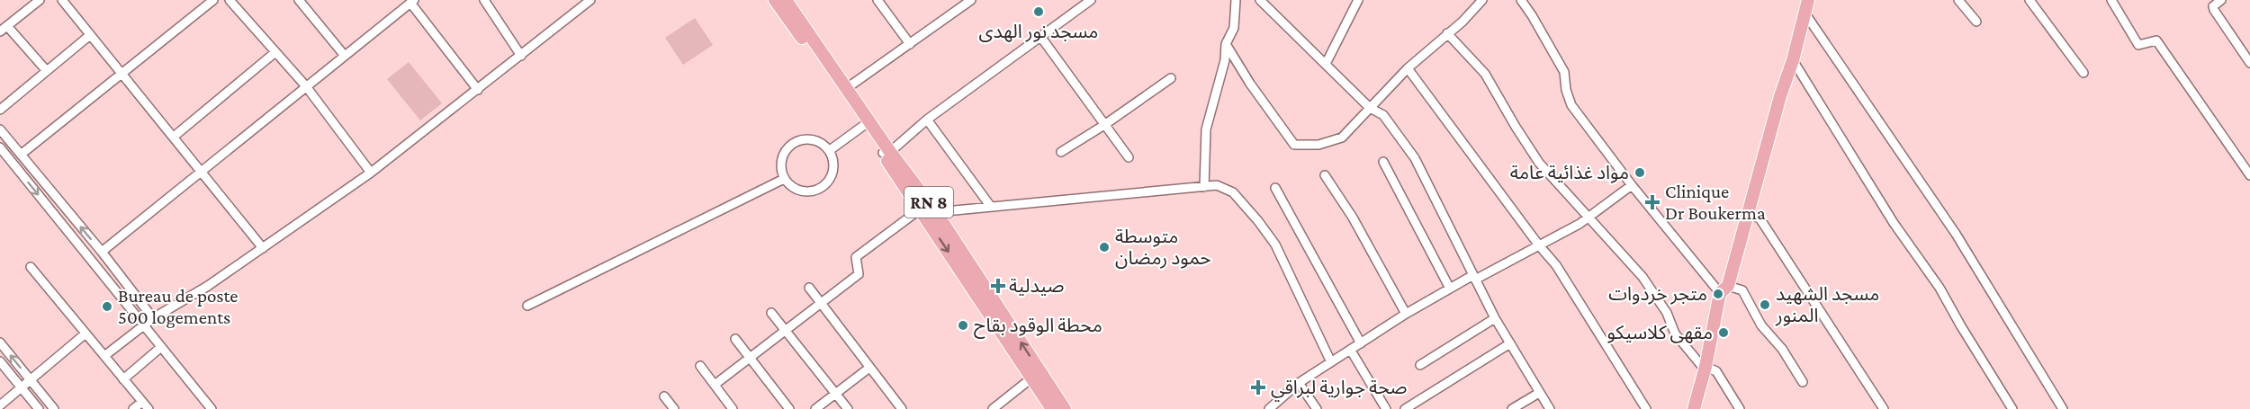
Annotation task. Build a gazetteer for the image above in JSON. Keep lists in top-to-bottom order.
{
  "streets": {
    "main road": ["RN 8"]
  },
  "places": {
    "other": [
      "مسجد نور الهدى",
      "مواد غذائية عامة",
      "متوسطة حمود رمضان",
      "متجر خردوات",
      "مسجد الشهيد المنور",
      "Bureau de poste 500 logements",
      "محطة الوقود بقاح",
      "مقهى كلاسيكو"
    ],
    "health": ["Clinique Dr Boukerma", "صيدلية", "صحة جوارية لبراقي"]
  }
}
